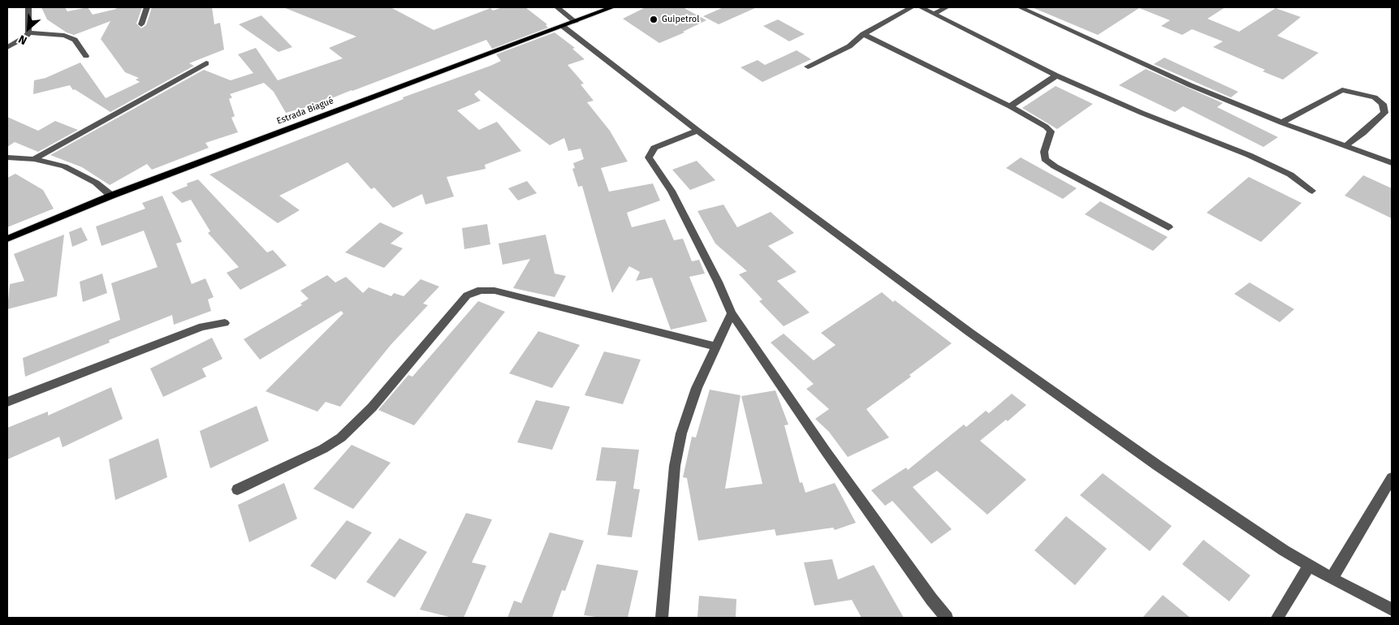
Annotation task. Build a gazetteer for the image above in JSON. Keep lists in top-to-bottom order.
{
  "streets": {
    "main road": ["Estrada Biagué"]
  },
  "places": ["Guipetrol"],
  "north": "bottom left"
}
